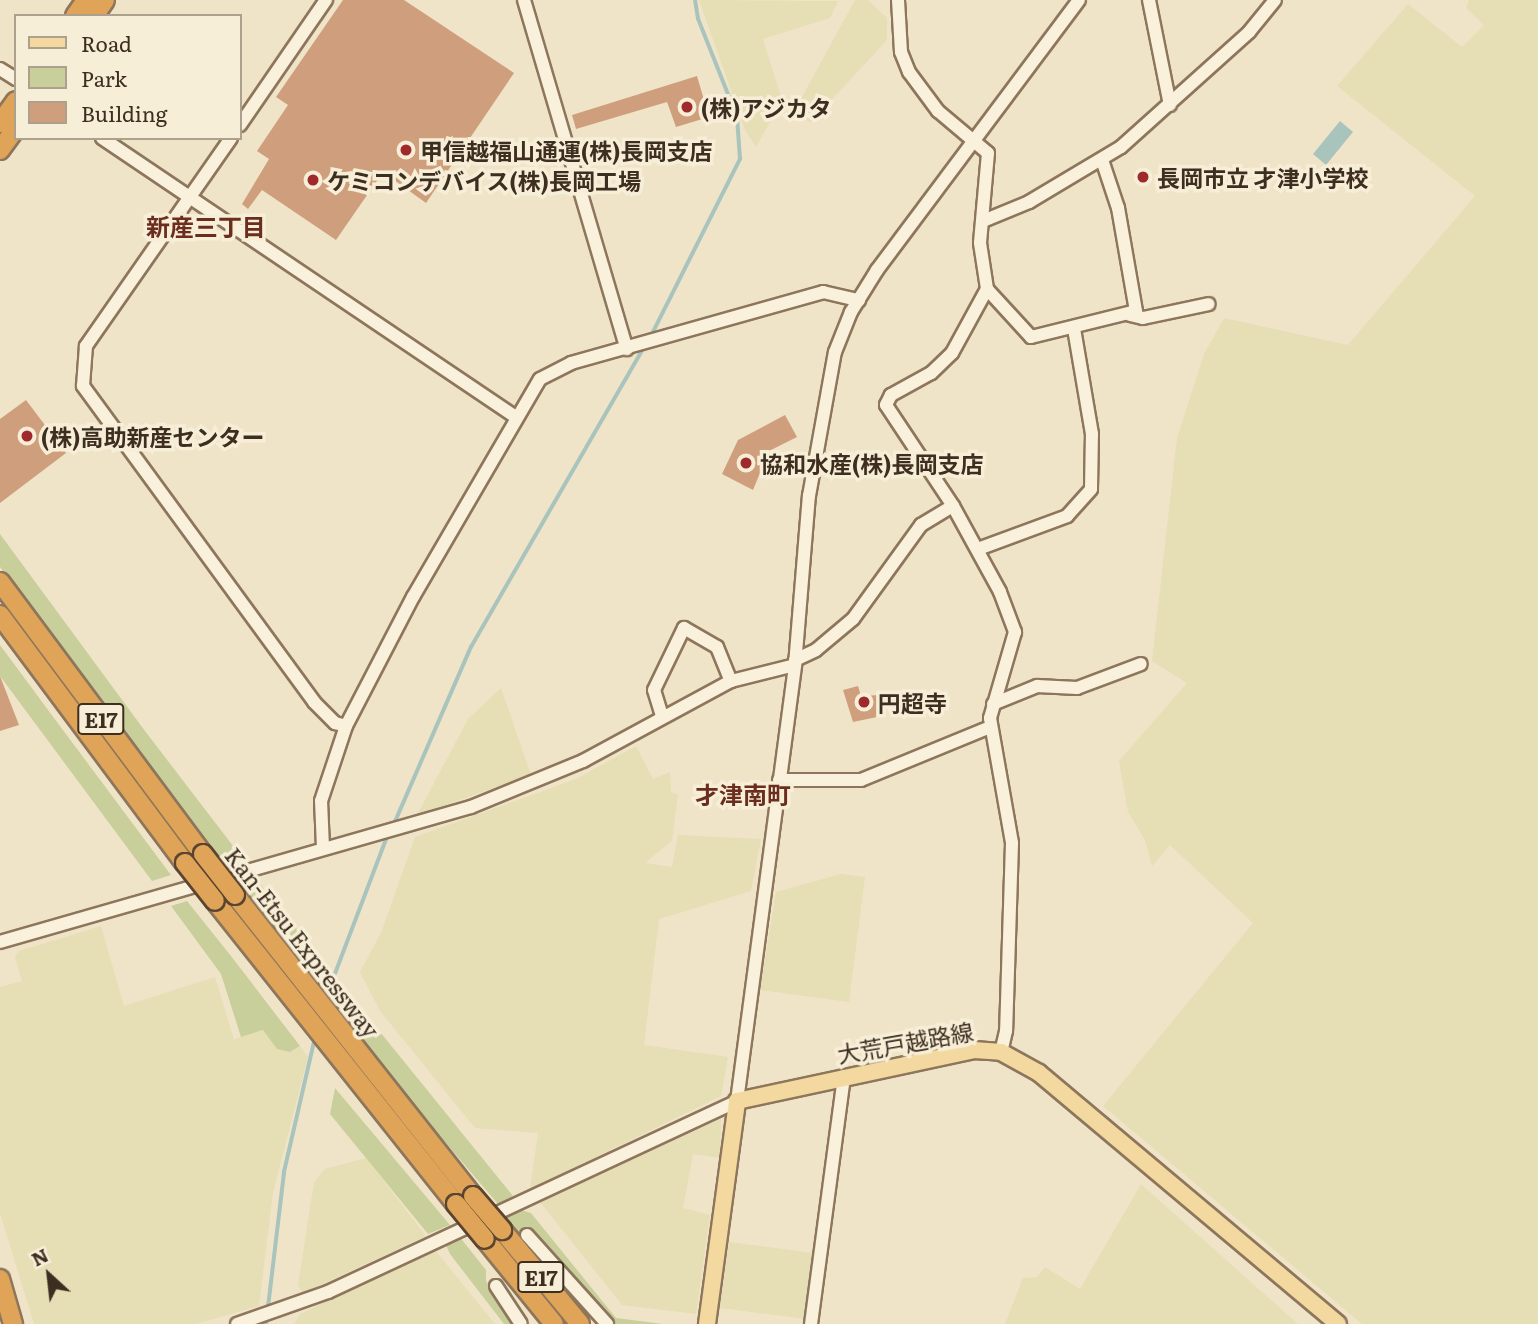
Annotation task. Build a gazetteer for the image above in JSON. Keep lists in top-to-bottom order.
{
  "streets": {
    "highway": ["E17", "Kan-Etsu Expressway"],
    "main road": ["大荒戸越路線"]
  },
  "districts": ["新産三丁目", "才津南町"],
  "places": [
    "(株)アジカタ",
    "甲信越福山通運(株)長岡支店",
    "長岡市立 才津小学校",
    "ケミコンデバイス(株)長岡工場",
    "(株)高助新産センター",
    "協和水産(株)長岡支店",
    "円超寺"
  ],
  "legend": ["Road", "Park", "Building"],
  "north": "top left"
}
